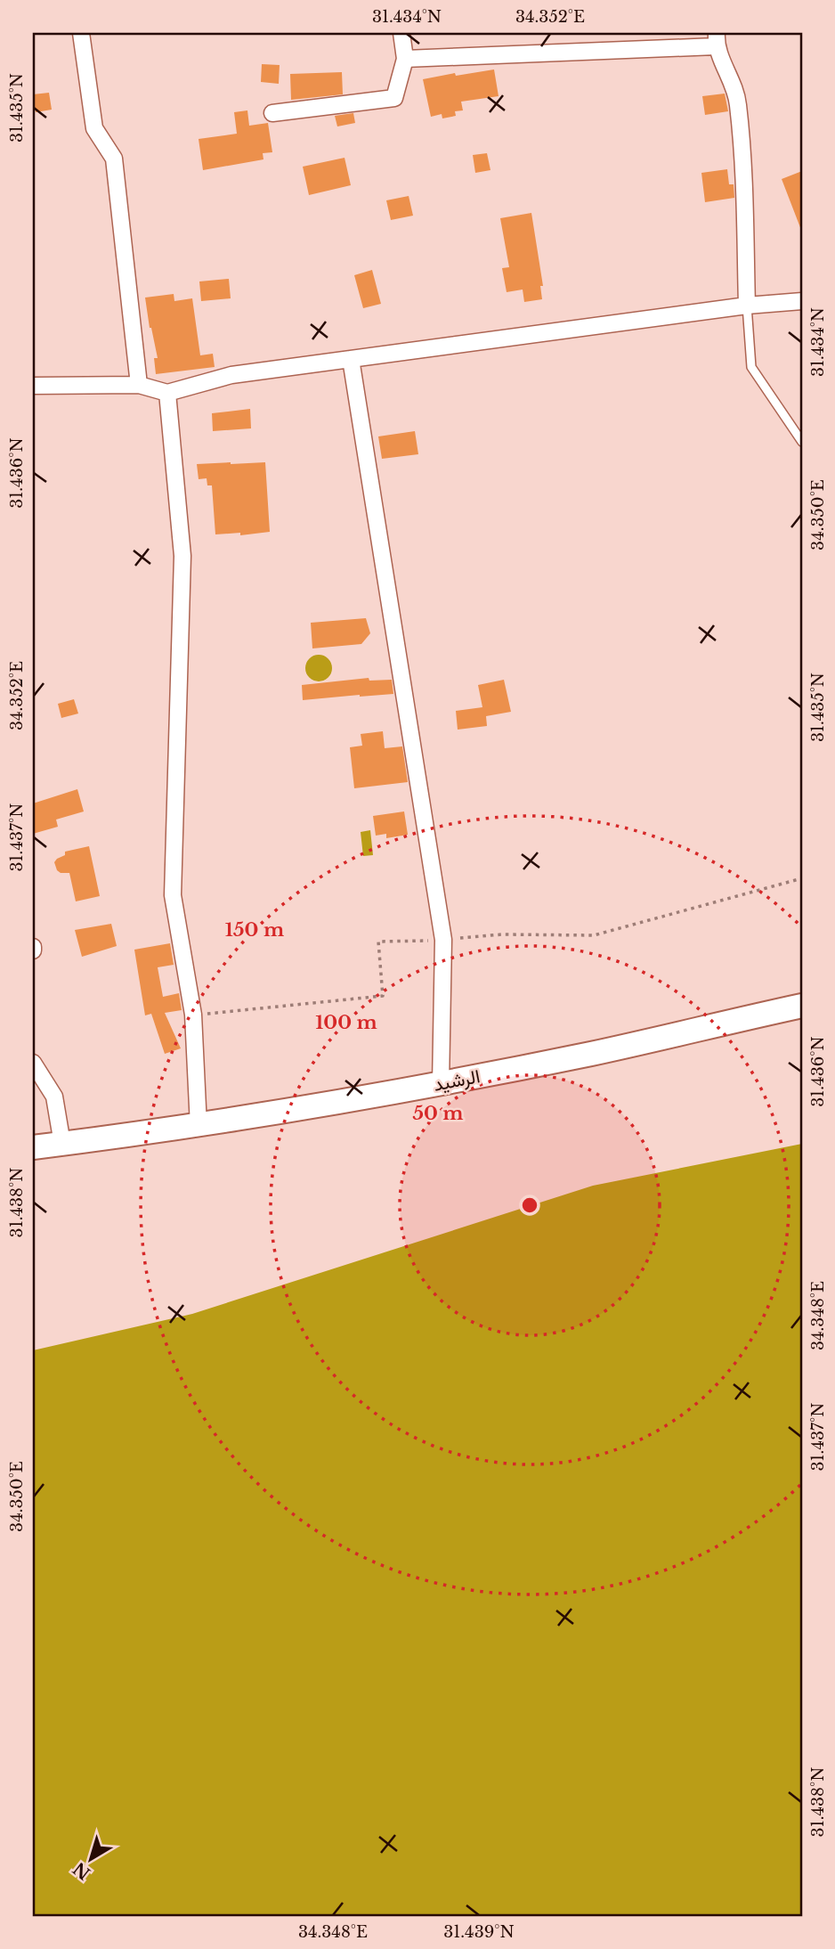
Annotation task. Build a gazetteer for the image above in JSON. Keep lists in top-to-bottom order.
{
  "streets": {
    "main road": ["الرشيد"]
  },
  "north": "bottom left",
  "coordinates": [
    "31.434°N",
    "34.352°E",
    "31.435°N",
    "31.436°N",
    "34.350°E",
    "31.437°N",
    "31.438°N",
    "34.348°E",
    "31.439°N"
  ],
  "rings": ["150 m", "100 m", "50 m"]
}
